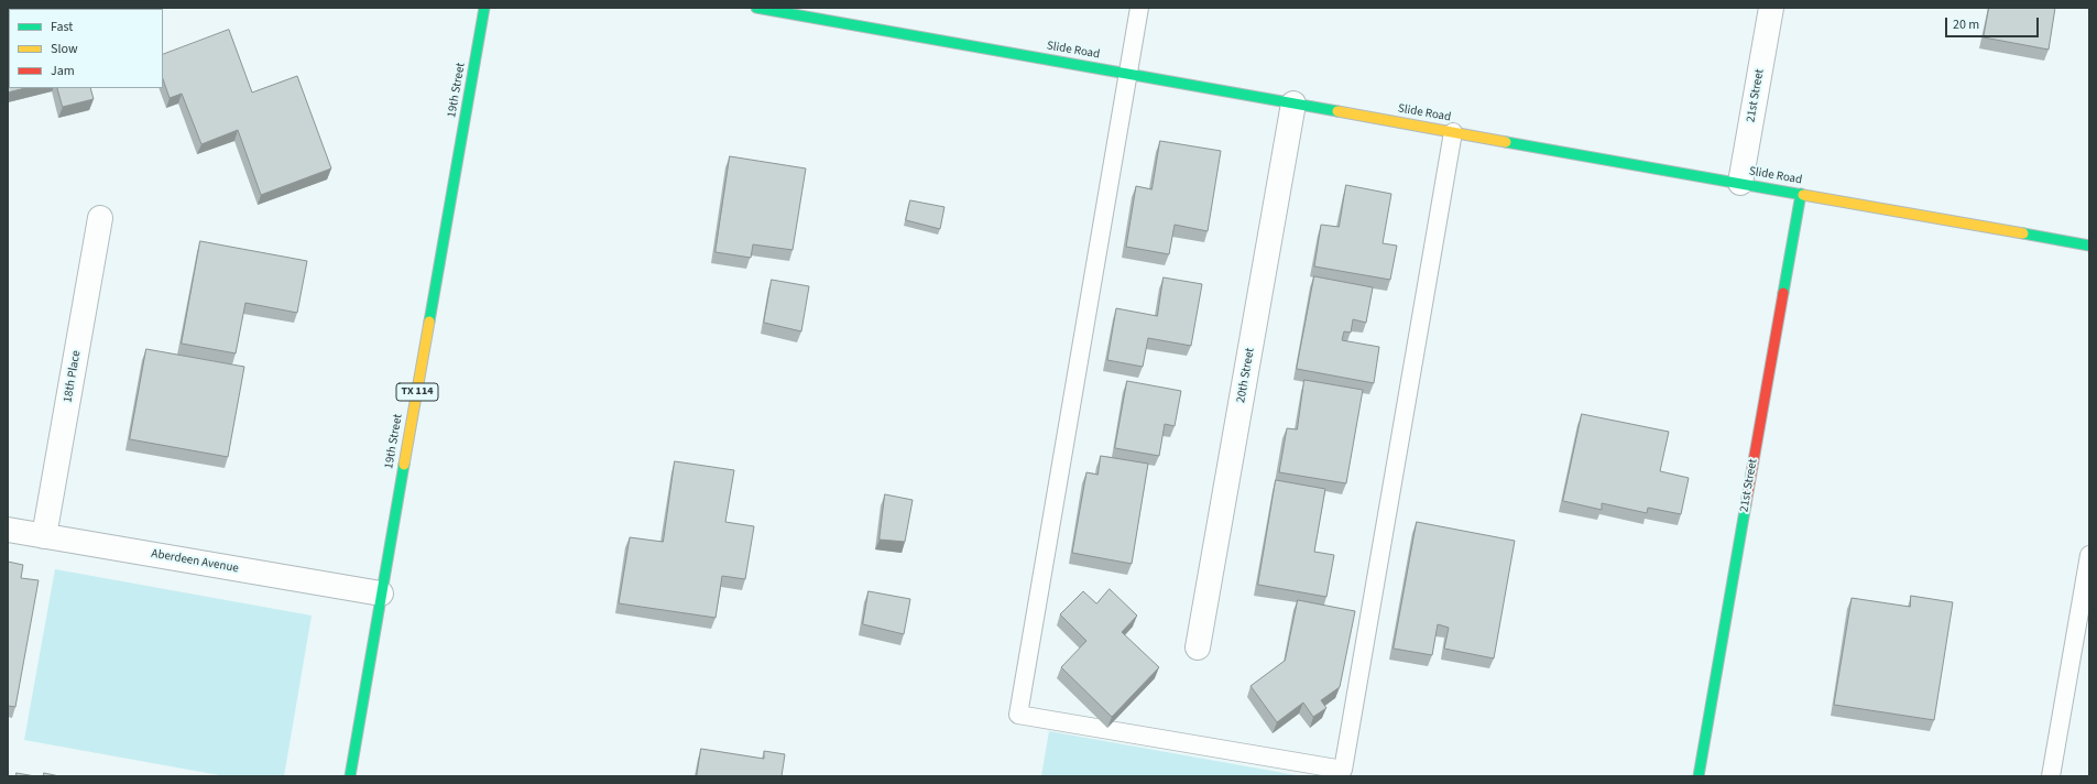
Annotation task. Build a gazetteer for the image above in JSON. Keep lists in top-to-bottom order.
{
  "streets": {
    "main road": [
      "Slide Road",
      "19th Street",
      "21st Street",
      "TX 114"
    ],
    "street": ["20th Street", "18th Place", "Aberdeen Avenue"]
  },
  "crossings": [
    ["Slide Road", "21st Street"],
    ["Slide Road", "20th Street"],
    ["19th Street", "Aberdeen Avenue"],
    ["18th Place", "Aberdeen Avenue"]
  ],
  "legend": ["Fast", "Slow", "Jam"],
  "scale_bar": "20 m"
}
